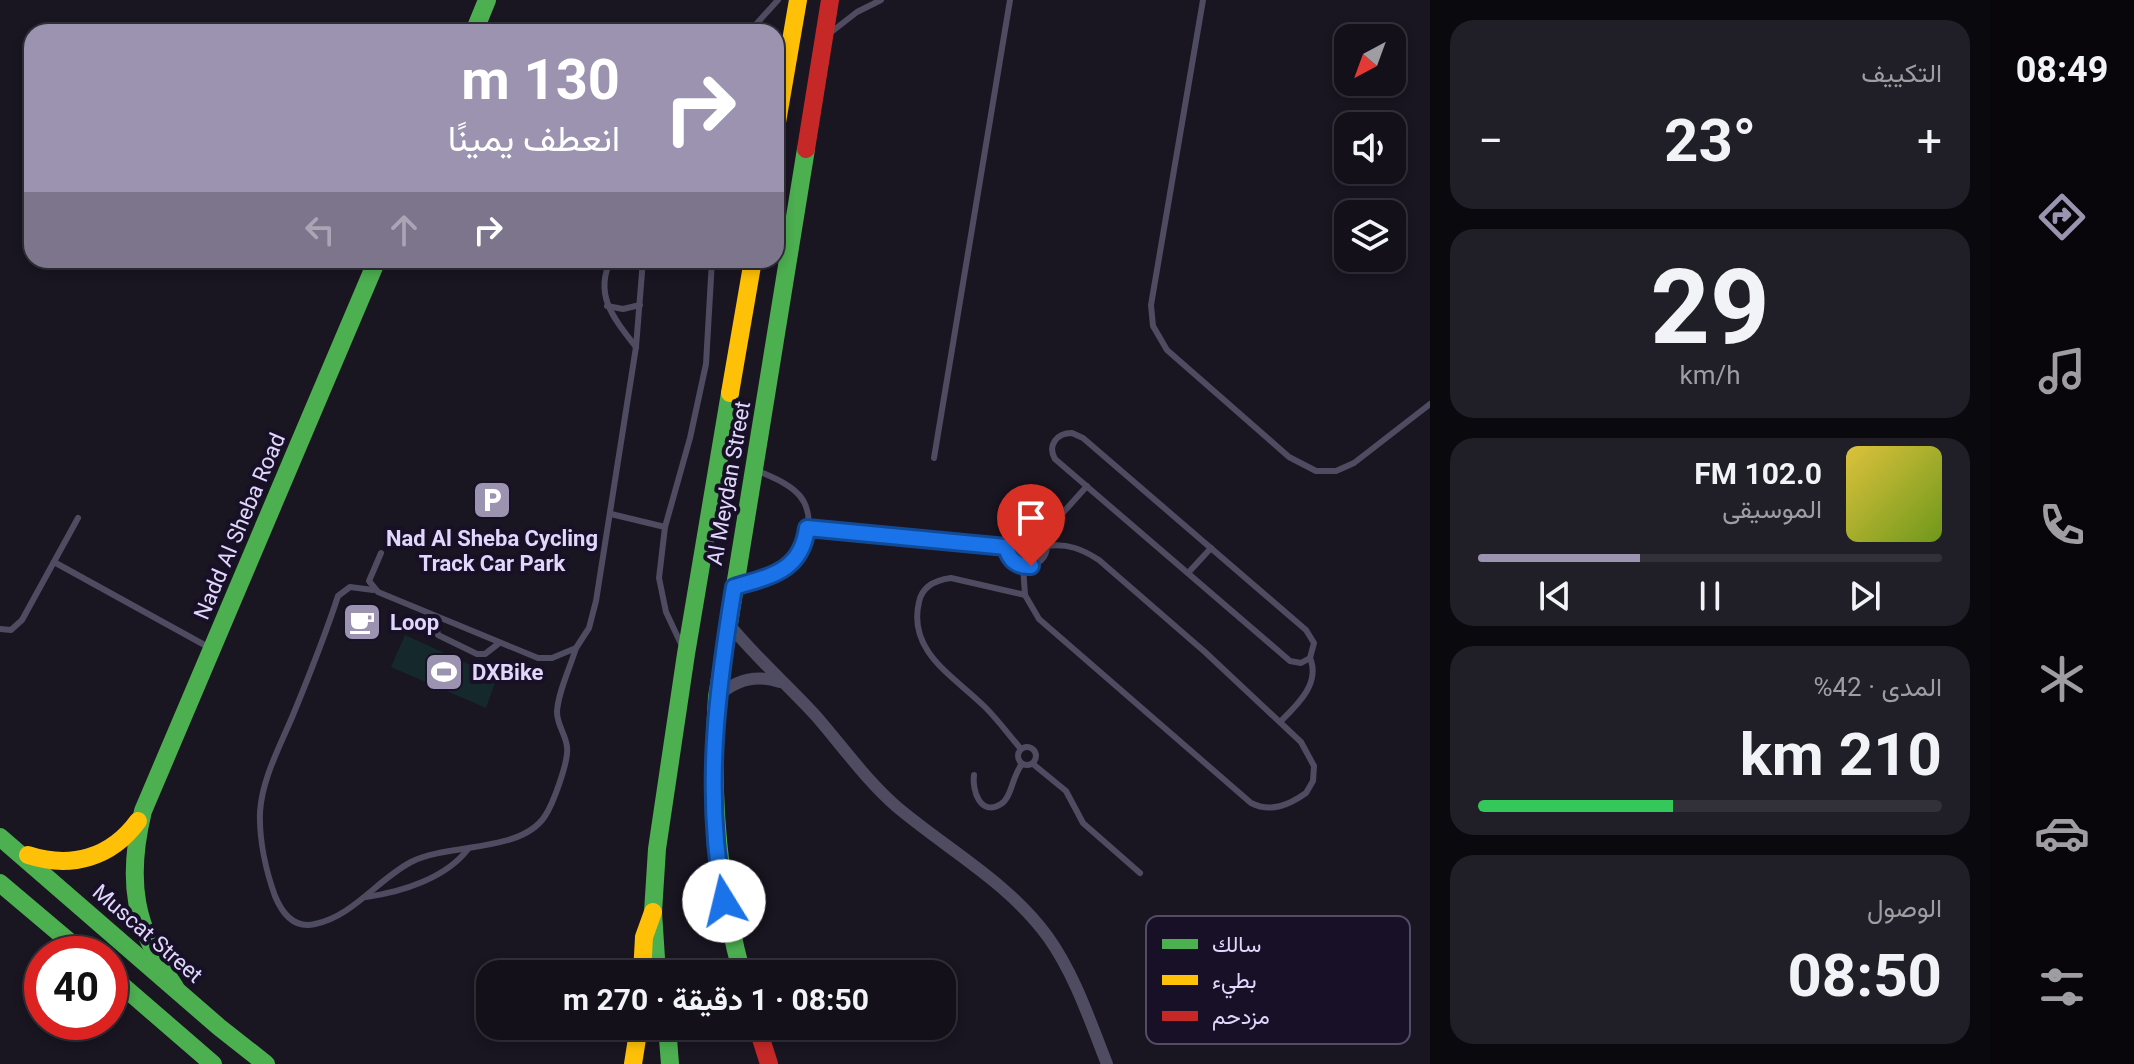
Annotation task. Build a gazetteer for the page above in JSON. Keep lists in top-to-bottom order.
{
  "streets": {
    "street": ["Al Meydan Street", "Nadd Al Sheba Road", "Muscat Street"]
  },
  "crossings": [
    ["Nadd Al Sheba Road", "Muscat Street"]
  ],
  "places": {
    "parking": ["Nad Al Sheba Cycling Track Car Park"],
    "cafe": ["Loop"],
    "sports": ["DXBike"]
  },
  "legend": ["سالك", "بطيء", "مزدحم"],
  "north": "bottom left",
  "page": {
    "tabs": "08:49",
    "tile": [
      "التكييف",
      ["29", "km/h"],
      ["المدى · 42%", "210 km"],
      ["الوصول", "08:50"]
    ],
    "turn": ["130 m", "انعطف يمينًا"],
    "heat": ["−", "23°", "+"],
    "song": ["102.0 FM", "الموسيقى"],
    "limit": "40",
    "trip": "08:50 · 1 دقيقة · 270 m"
  }
}
